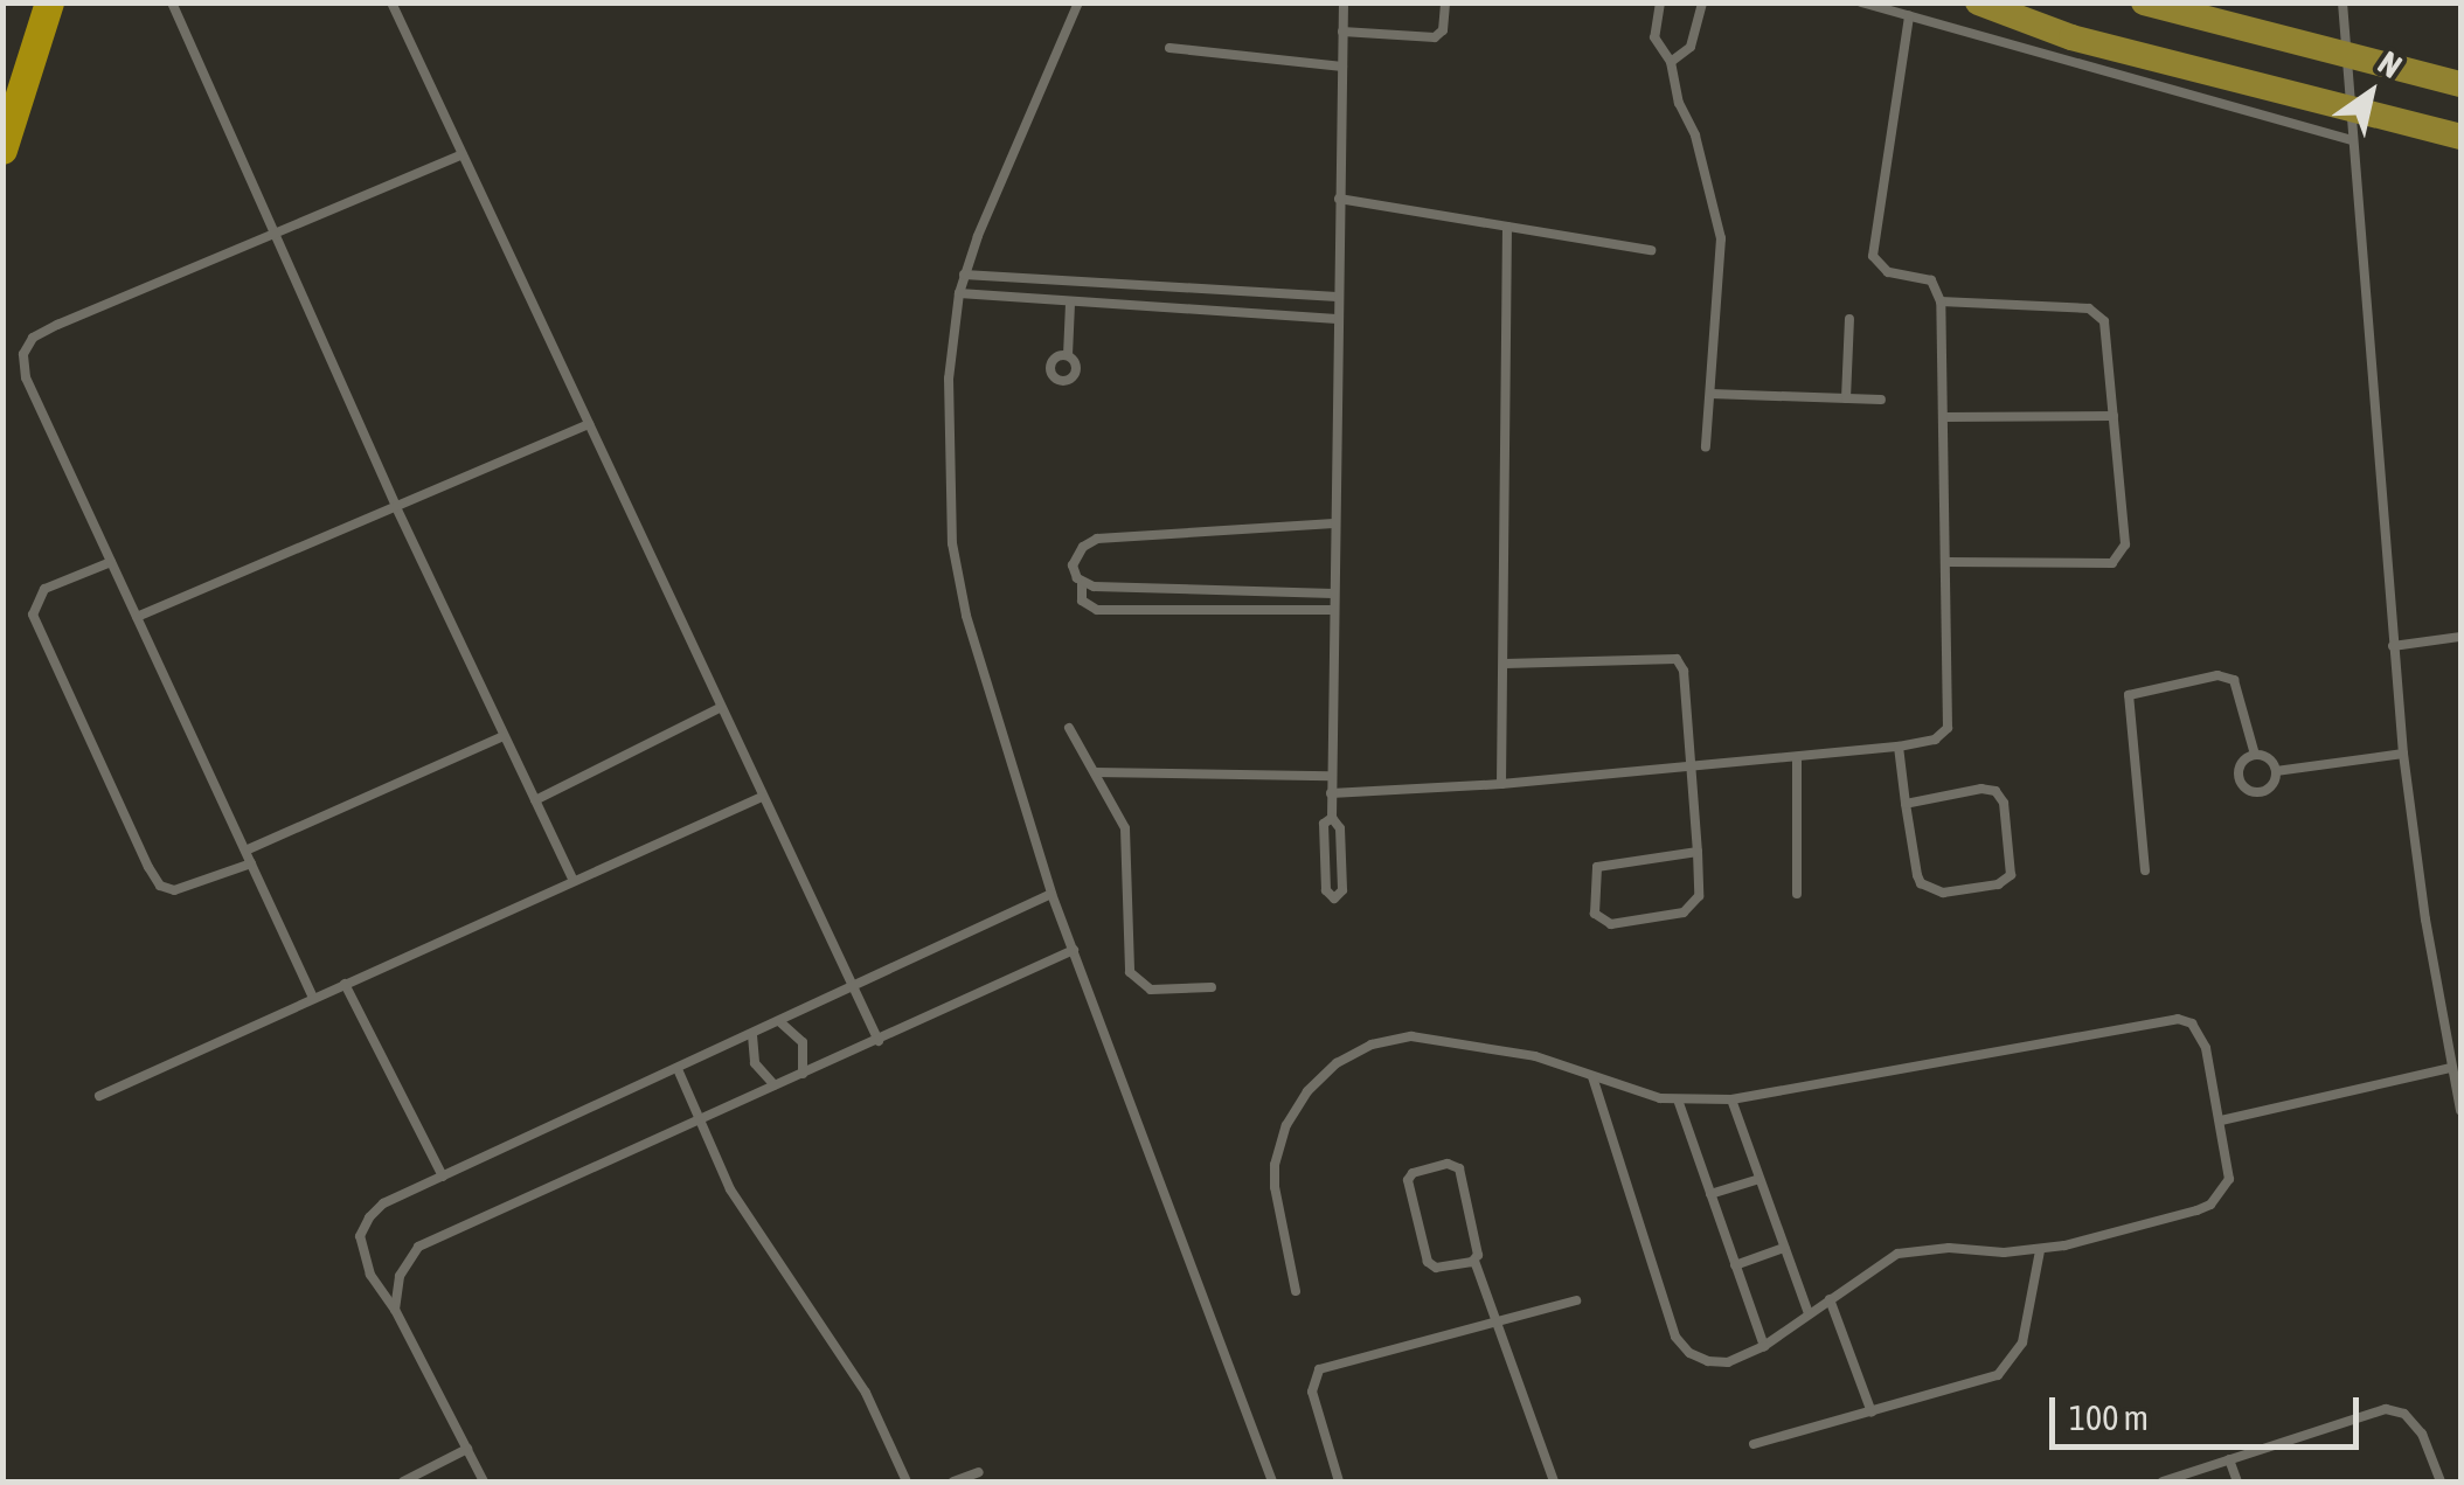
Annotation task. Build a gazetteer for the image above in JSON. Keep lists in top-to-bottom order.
{
  "scale_bar": "100 m",
  "north": "top right"
}
